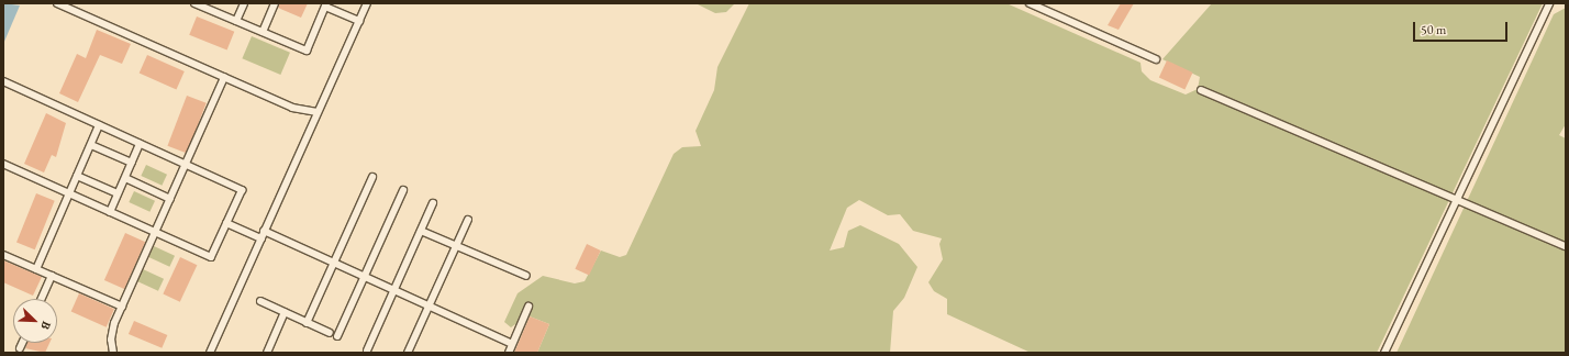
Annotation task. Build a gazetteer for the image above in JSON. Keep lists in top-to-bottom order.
{
  "scale_bar": "50 m",
  "north": "bottom right"
}
